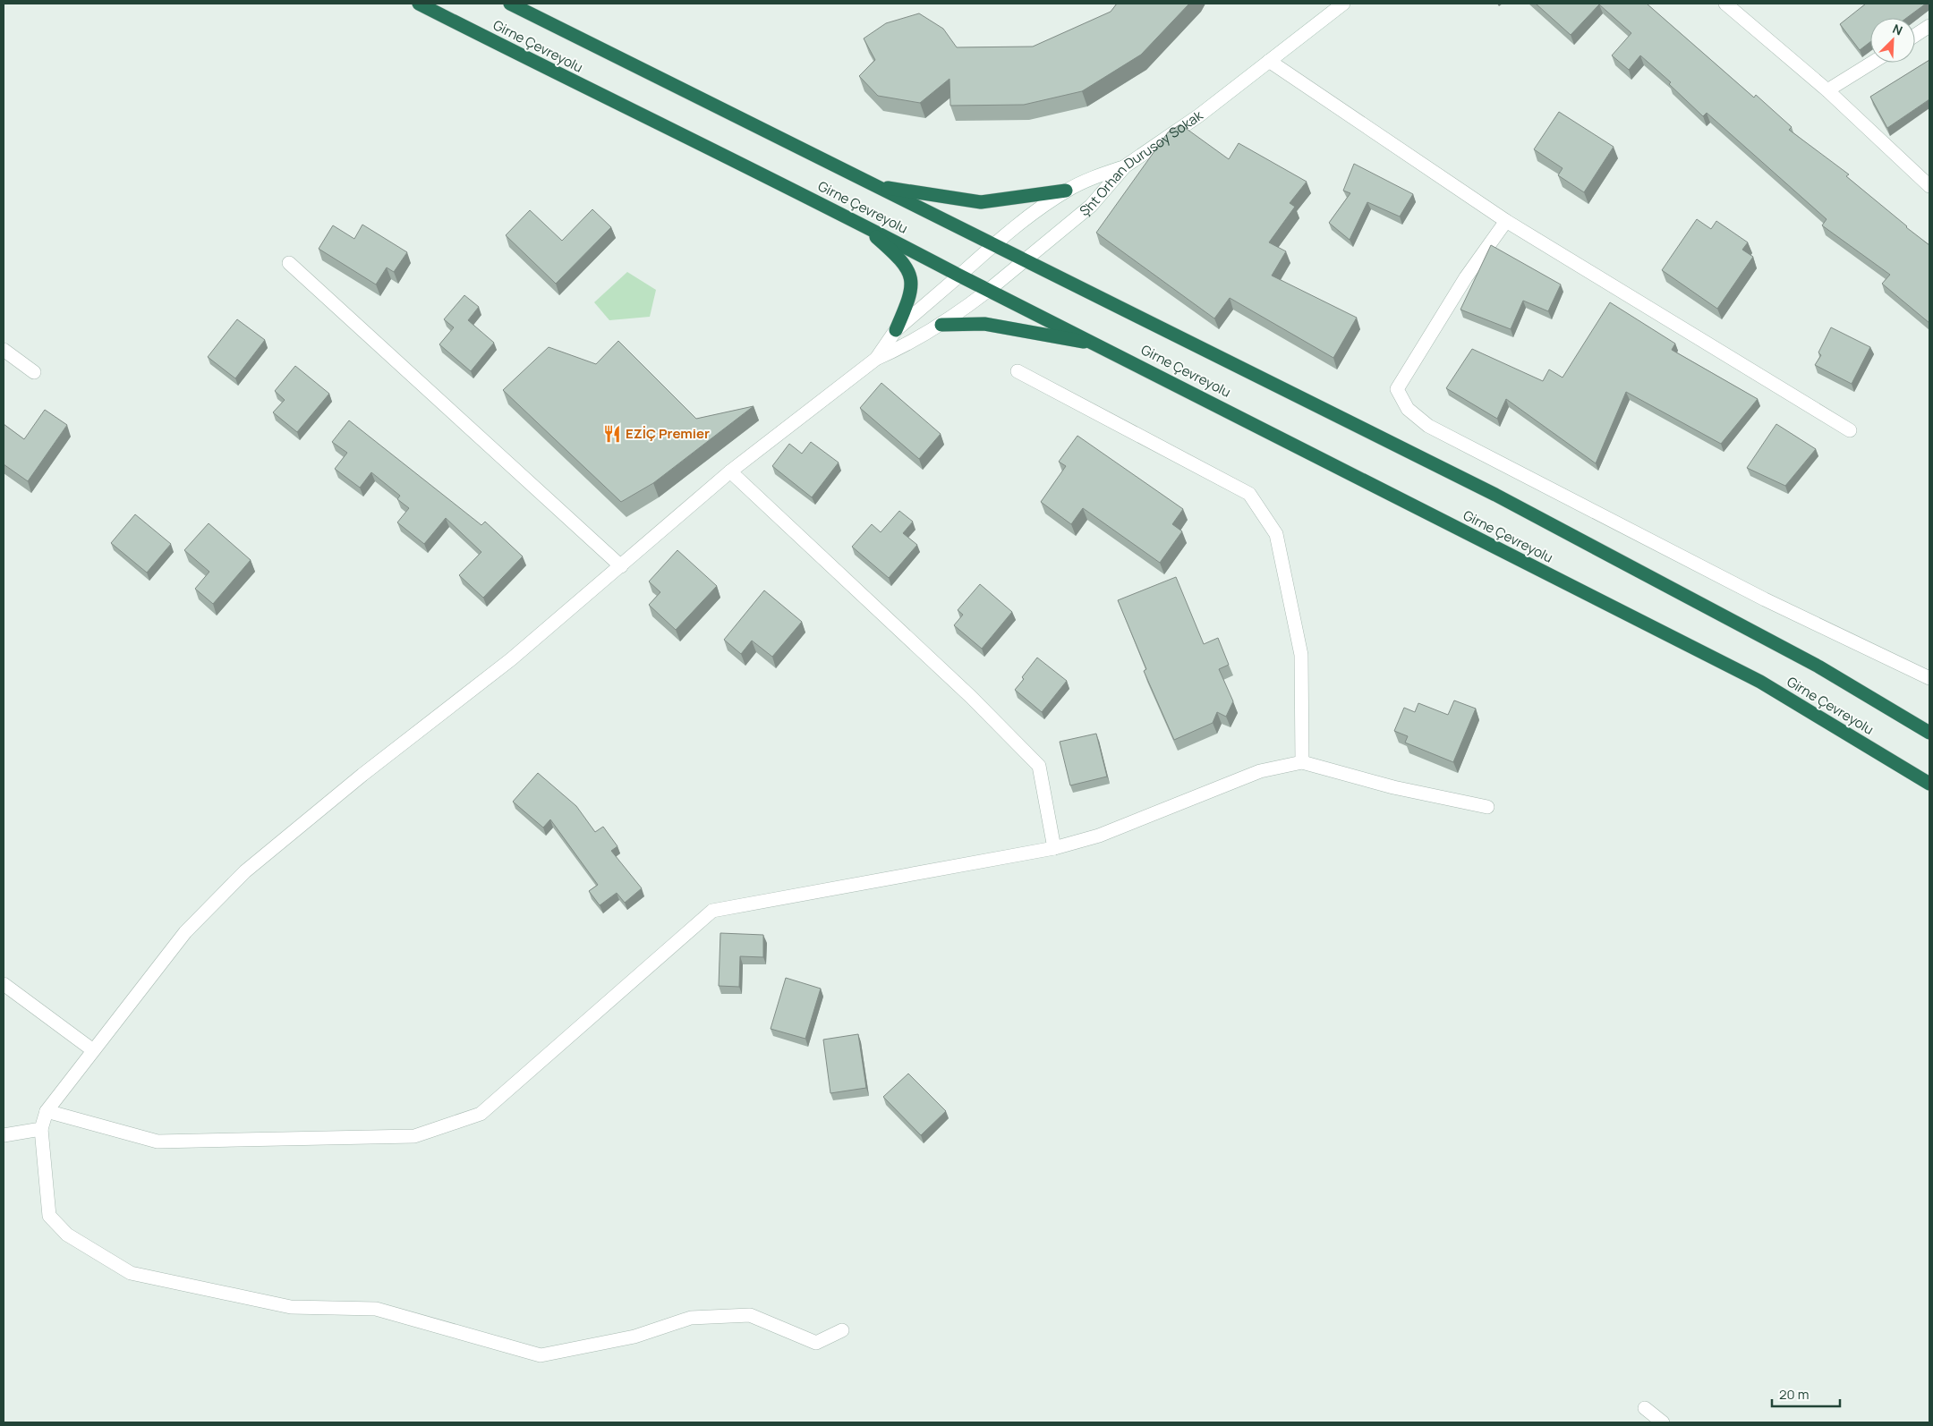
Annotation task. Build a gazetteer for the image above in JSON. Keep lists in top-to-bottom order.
{
  "streets": {
    "highway": ["Girne Çevreyolu"],
    "street": ["Şht Orhan Durusoy Sokak"]
  },
  "crossings": [
    ["Girne Çevreyolu", "Şht Orhan Durusoy Sokak"]
  ],
  "places": {
    "restaurant": ["EZİÇ Premier"]
  },
  "scale_bar": "20 m",
  "north": "top right"
}
